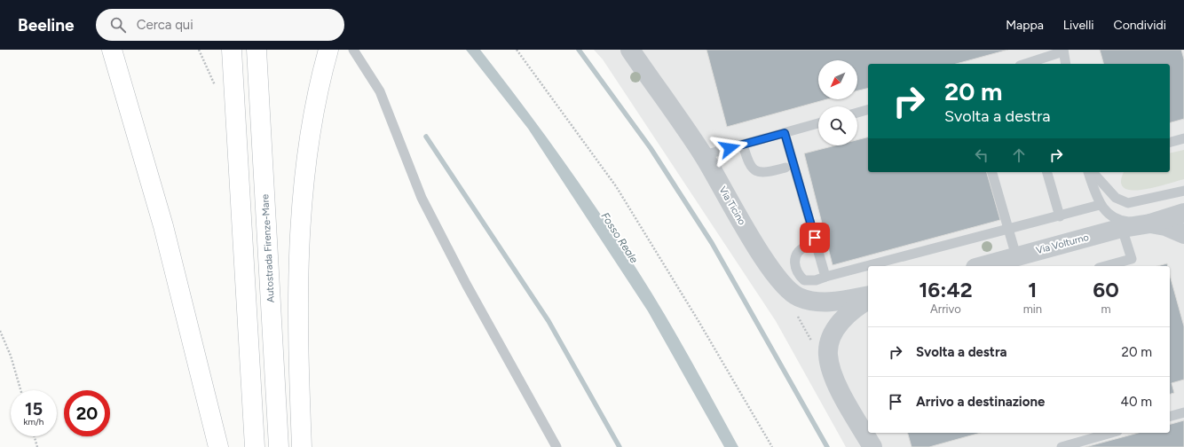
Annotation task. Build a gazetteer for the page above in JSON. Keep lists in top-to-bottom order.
{
  "streets": {
    "highway": ["Autostrada Firenze-Mare"],
    "street": ["Via Ticino", "Via Volturno"]
  },
  "water": ["Fosso Reale"],
  "north": "bottom left",
  "page": {
    "header": "Beeline",
    "search": "Cerca qui",
    "nav": ["Mappa", "Livelli", "Condividi"],
    "turn": ["20 m", "Svolta a destra"],
    "eta": [
      "16:42",
      "Arrivo",
      "1",
      "min",
      "60",
      "m"
    ],
    "list": [
      {
        "name": "Svolta a destra",
        "value": "20 m"
      },
      {
        "name": "Arrivo a destinazione",
        "value": "40 m"
      }
    ],
    "speed": "15 km/h",
    "limit": "20"
  }
}
